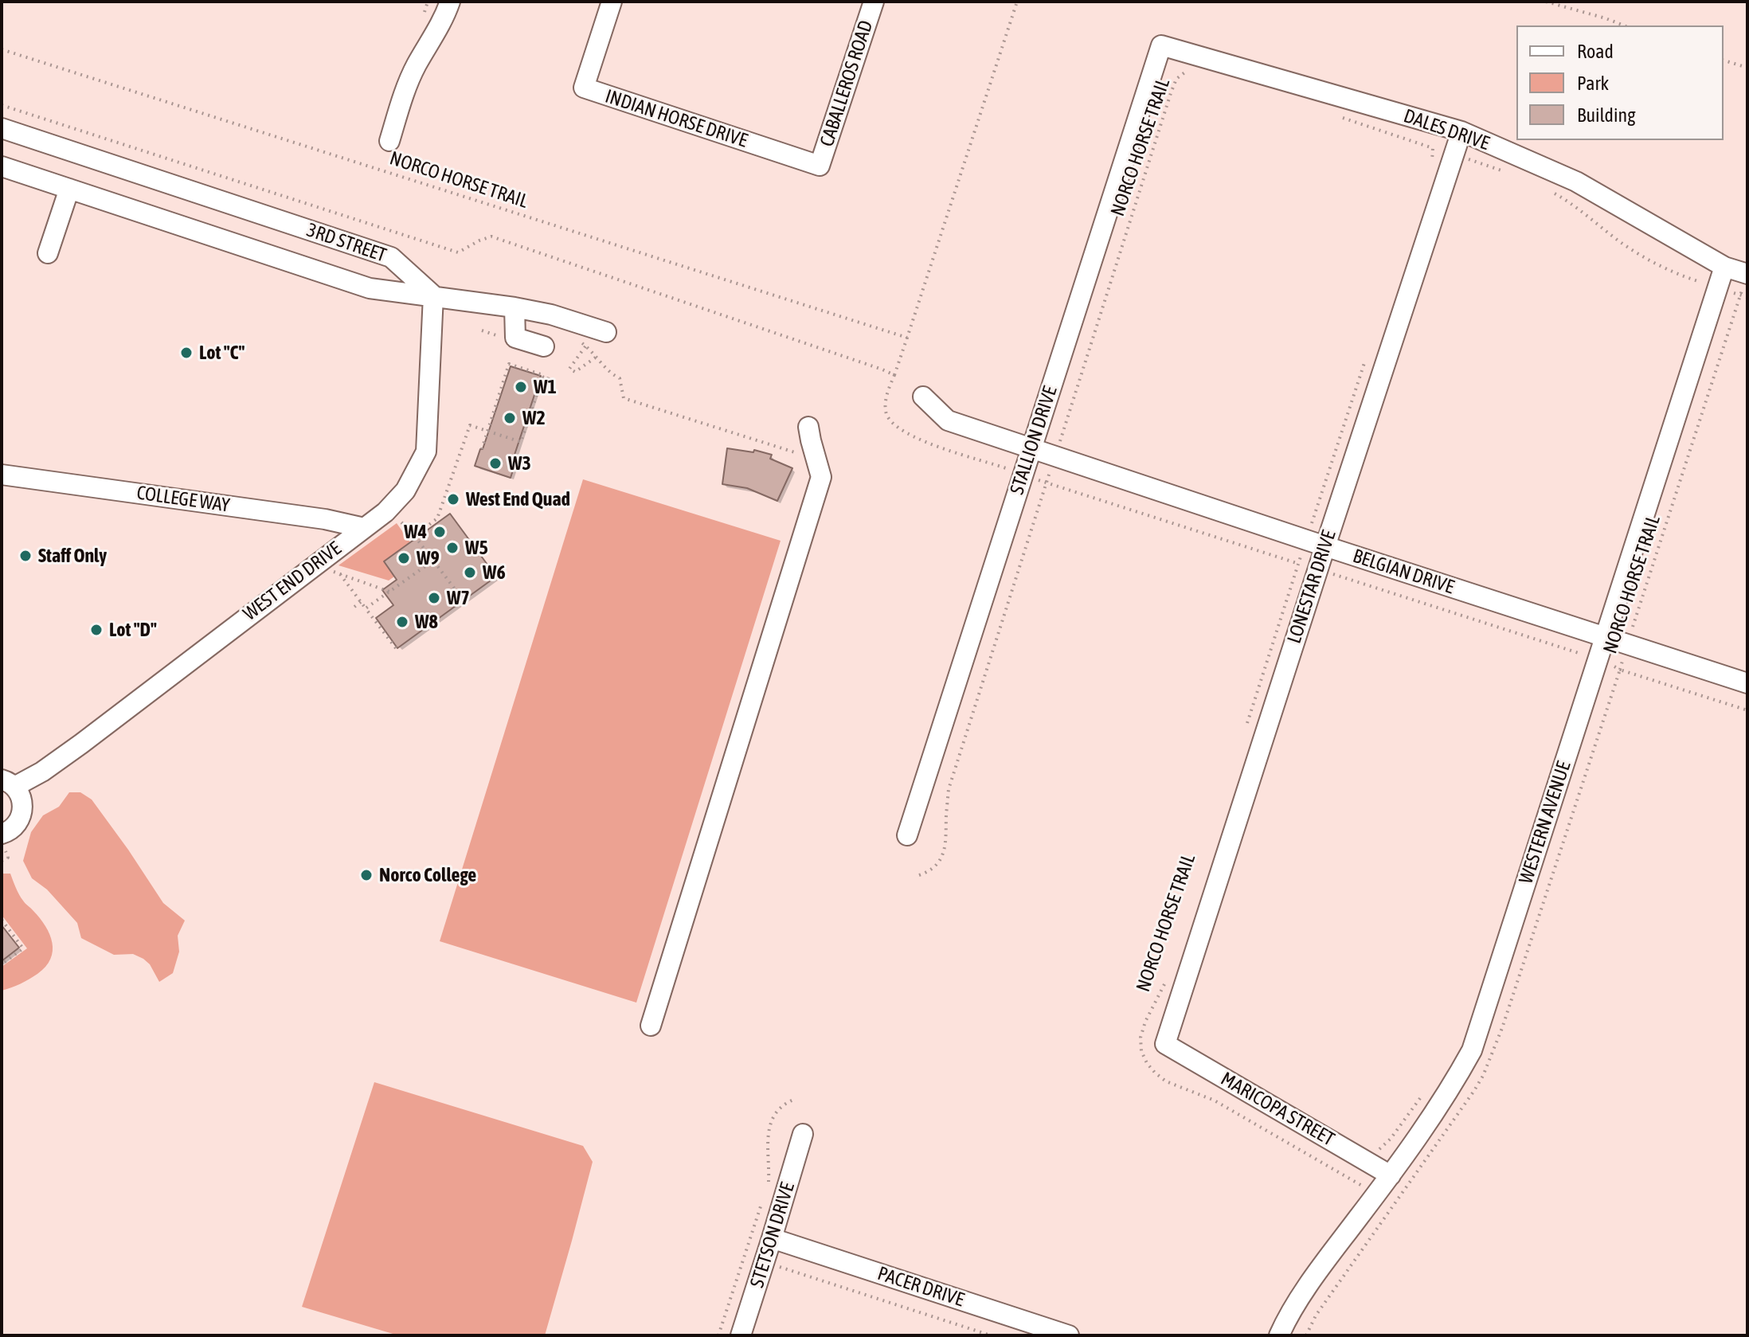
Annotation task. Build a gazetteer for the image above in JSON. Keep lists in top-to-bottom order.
{
  "streets": {
    "street": [
      "CABALLEROS ROAD",
      "INDIAN HORSE DRIVE",
      "DALES DRIVE",
      "3RD STREET",
      "STALLION DRIVE",
      "COLLEGE WAY",
      "BELGIAN DRIVE",
      "WEST END DRIVE",
      "LONESTAR DRIVE",
      "WESTERN AVENUE",
      "MARICOPA STREET",
      "STETSON DRIVE",
      "PACER DRIVE"
    ],
    "path": ["NORCO HORSE TRAIL"]
  },
  "crossings": [
    ["CABALLEROS ROAD", "INDIAN HORSE DRIVE"],
    ["DALES DRIVE", "NORCO HORSE TRAIL"],
    ["DALES DRIVE", "STALLION DRIVE"],
    ["DALES DRIVE", "LONESTAR DRIVE"],
    ["DALES DRIVE", "WESTERN AVENUE"],
    ["NORCO HORSE TRAIL", "STALLION DRIVE"],
    ["NORCO HORSE TRAIL", "BELGIAN DRIVE"],
    ["NORCO HORSE TRAIL", "LONESTAR DRIVE"],
    ["NORCO HORSE TRAIL", "WESTERN AVENUE"],
    ["3RD STREET", "WEST END DRIVE"],
    ["STALLION DRIVE", "BELGIAN DRIVE"],
    ["COLLEGE WAY", "WEST END DRIVE"],
    ["BELGIAN DRIVE", "LONESTAR DRIVE"],
    ["BELGIAN DRIVE", "WESTERN AVENUE"],
    ["LONESTAR DRIVE", "MARICOPA STREET"],
    ["WESTERN AVENUE", "MARICOPA STREET"],
    ["STETSON DRIVE", "PACER DRIVE"]
  ],
  "places": [
    "Lot \"C\"",
    "W1",
    "W2",
    "W3",
    "West End Quad",
    "W4",
    "W5",
    "Staff Only",
    "W9",
    "W6",
    "W7",
    "W8",
    "Lot \"D\"",
    "Norco College"
  ],
  "legend": ["Road", "Park", "Building"]
}
